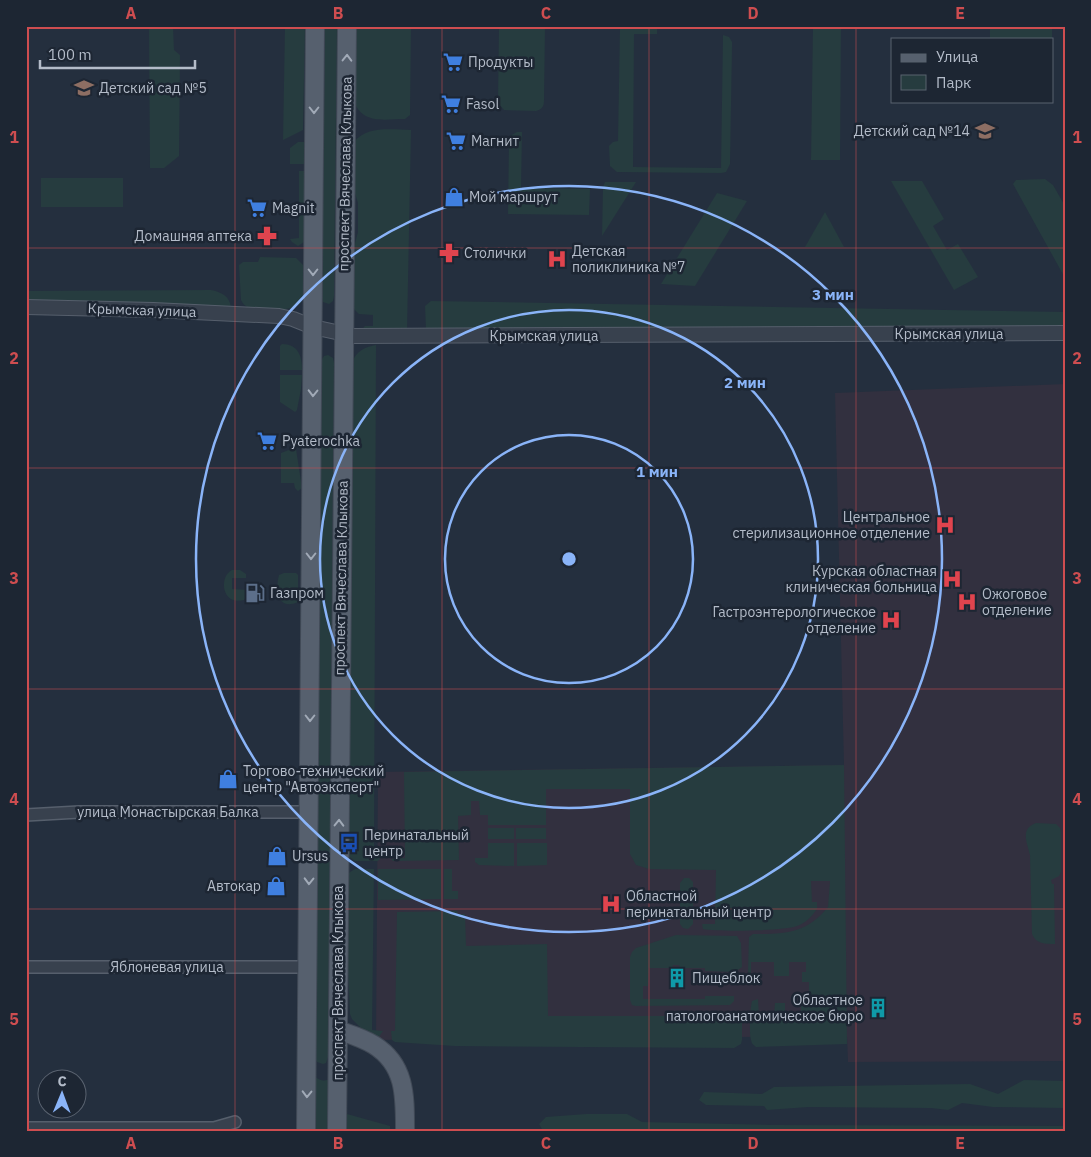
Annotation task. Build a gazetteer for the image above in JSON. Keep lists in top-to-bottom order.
{
  "streets": {
    "main road": ["проспект Вячеслава Клыкова"],
    "street": ["Крымская улица", "улица Монастырская Балка", "Яблоневая улица"]
  },
  "crossings": [
    ["проспект Вячеслава Клыкова", "Крымская улица"],
    ["проспект Вячеслава Клыкова", "улица Монастырская Балка"],
    ["проспект Вячеслава Клыкова", "Яблоневая улица"]
  ],
  "places": {
    "supermarket": [
      "Продукты",
      "Fasol",
      "Магнит",
      "Magnit",
      "Pyaterochka"
    ],
    "school or university": ["Детский сад №5", "Детский сад №14"],
    "shop": [
      "Мой маршрут",
      "Торгово-технический центр \"Автоэксперт\"",
      "Ursus",
      "Автокар"
    ],
    "pharmacy": ["Домашняя аптека", "Столички"],
    "hospital": [
      "Детская поликлиника №7",
      "Центральное стерилизационное отделение",
      "Курская областная клиническая больница",
      "Ожоговое отделение",
      "Гастроэнтерологическое отделение",
      "Областной перинатальный центр"
    ],
    "fuel station": ["Газпром"],
    "bus stop": ["Перинатальный центр"],
    "building": ["Пищеблок", "Областное патологоанатомическое бюро"]
  },
  "legend": ["Улица", "Парк"],
  "scale_bar": "100 m",
  "north": "top",
  "grid": {
    "columns": [
      "A",
      "B",
      "C",
      "D",
      "E"
    ],
    "rows": [
      "1",
      "2",
      "3",
      "4",
      "5"
    ]
  },
  "rings": ["3 мин", "2 мин", "1 мин"]
}
